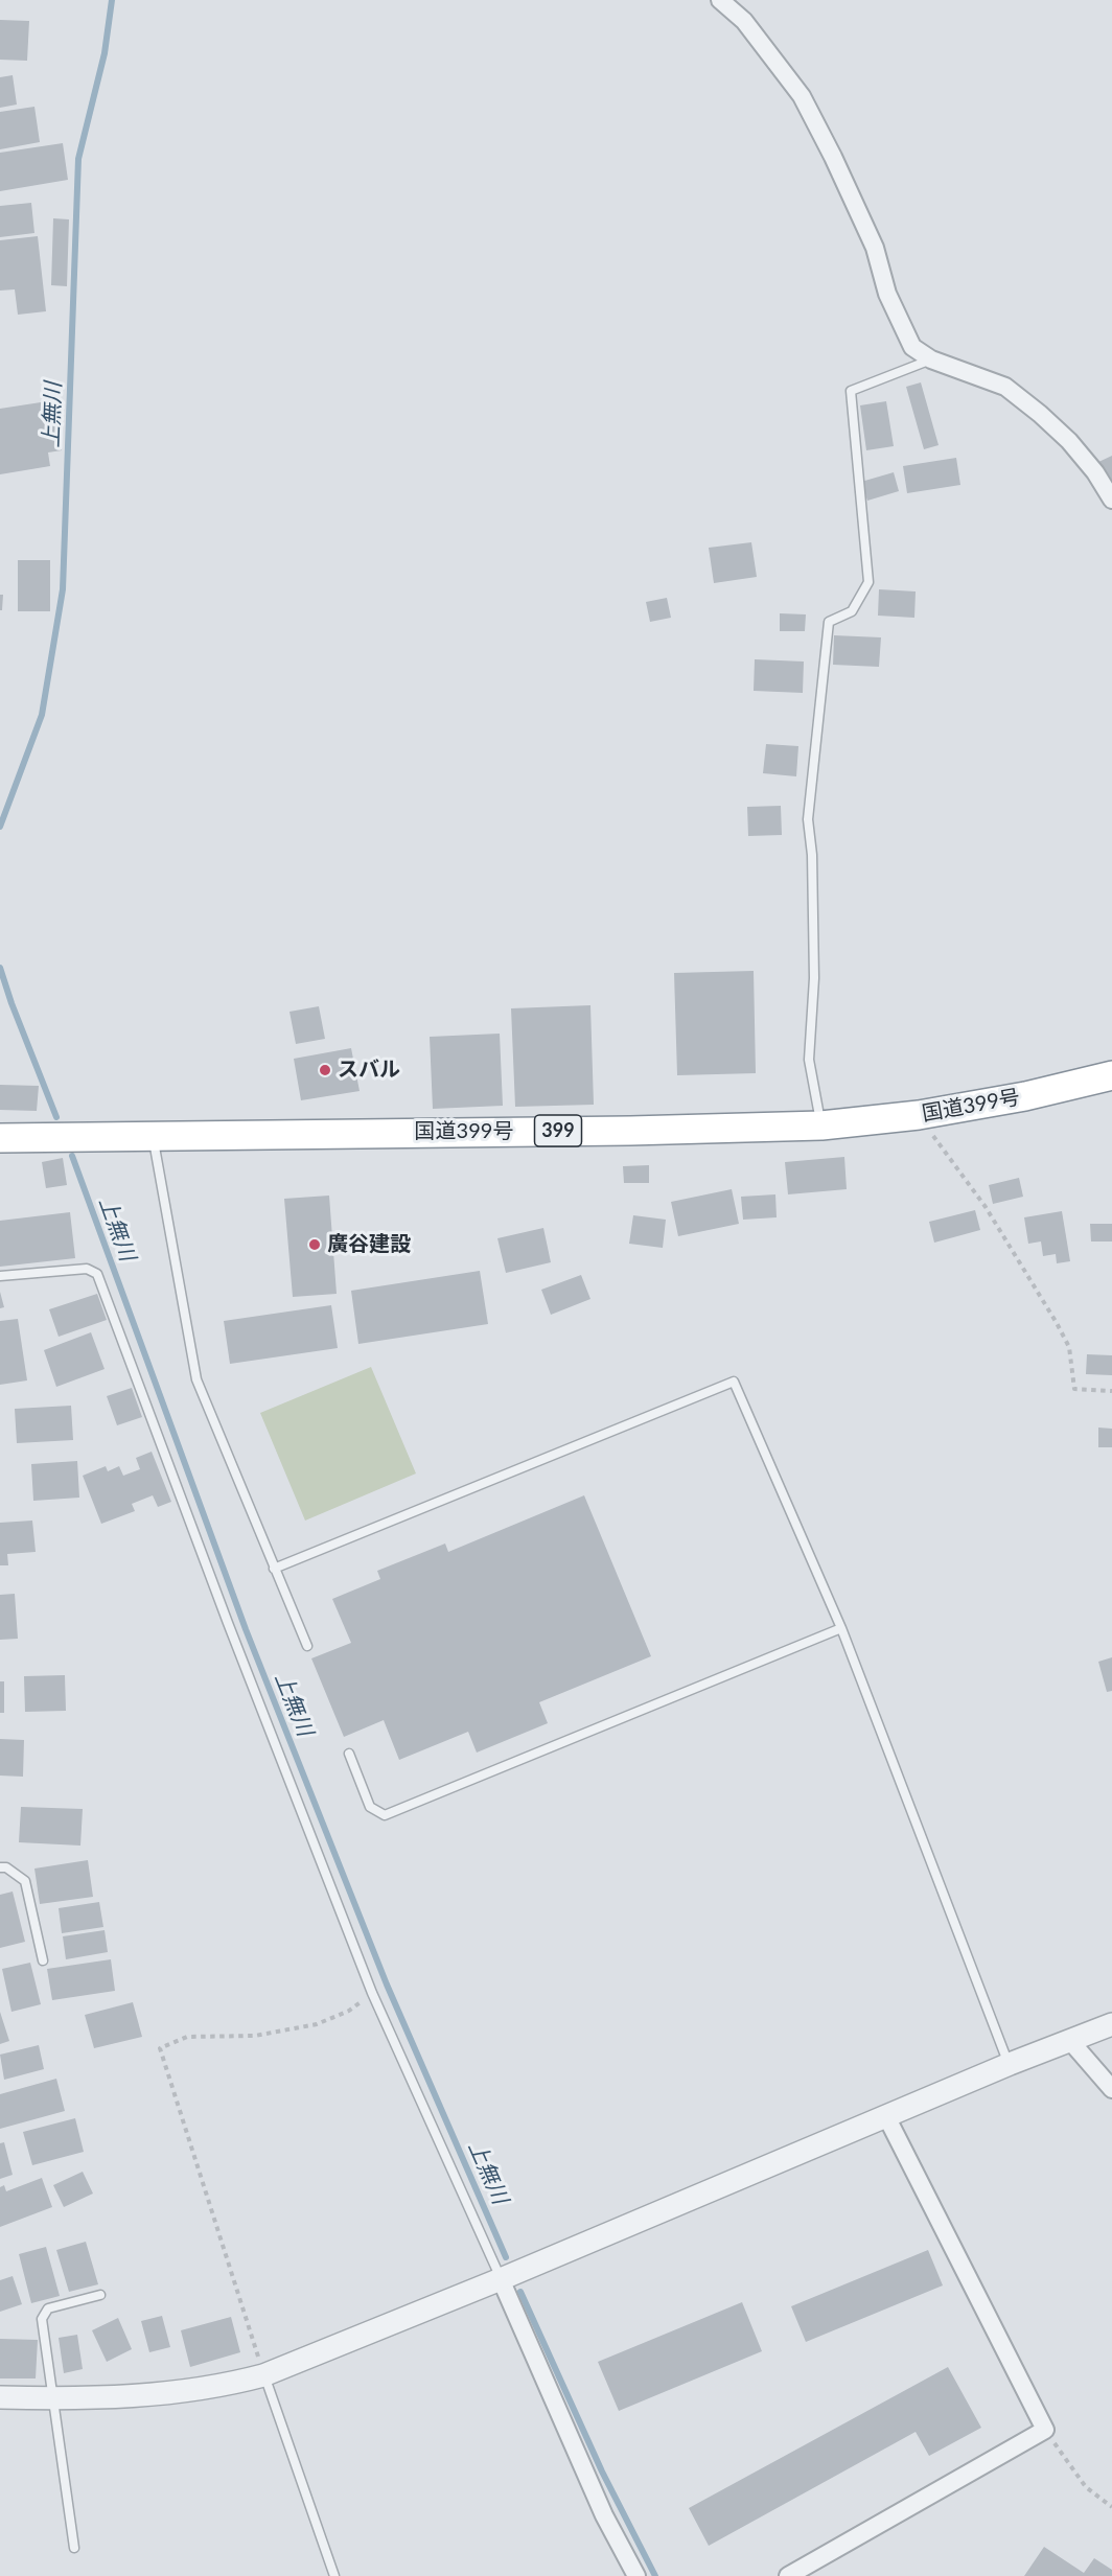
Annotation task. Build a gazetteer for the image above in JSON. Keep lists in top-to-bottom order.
{
  "streets": {
    "highway": ["国道399号", "399"]
  },
  "water": ["上無川"],
  "places": ["スバル", "廣谷建設"]
}
